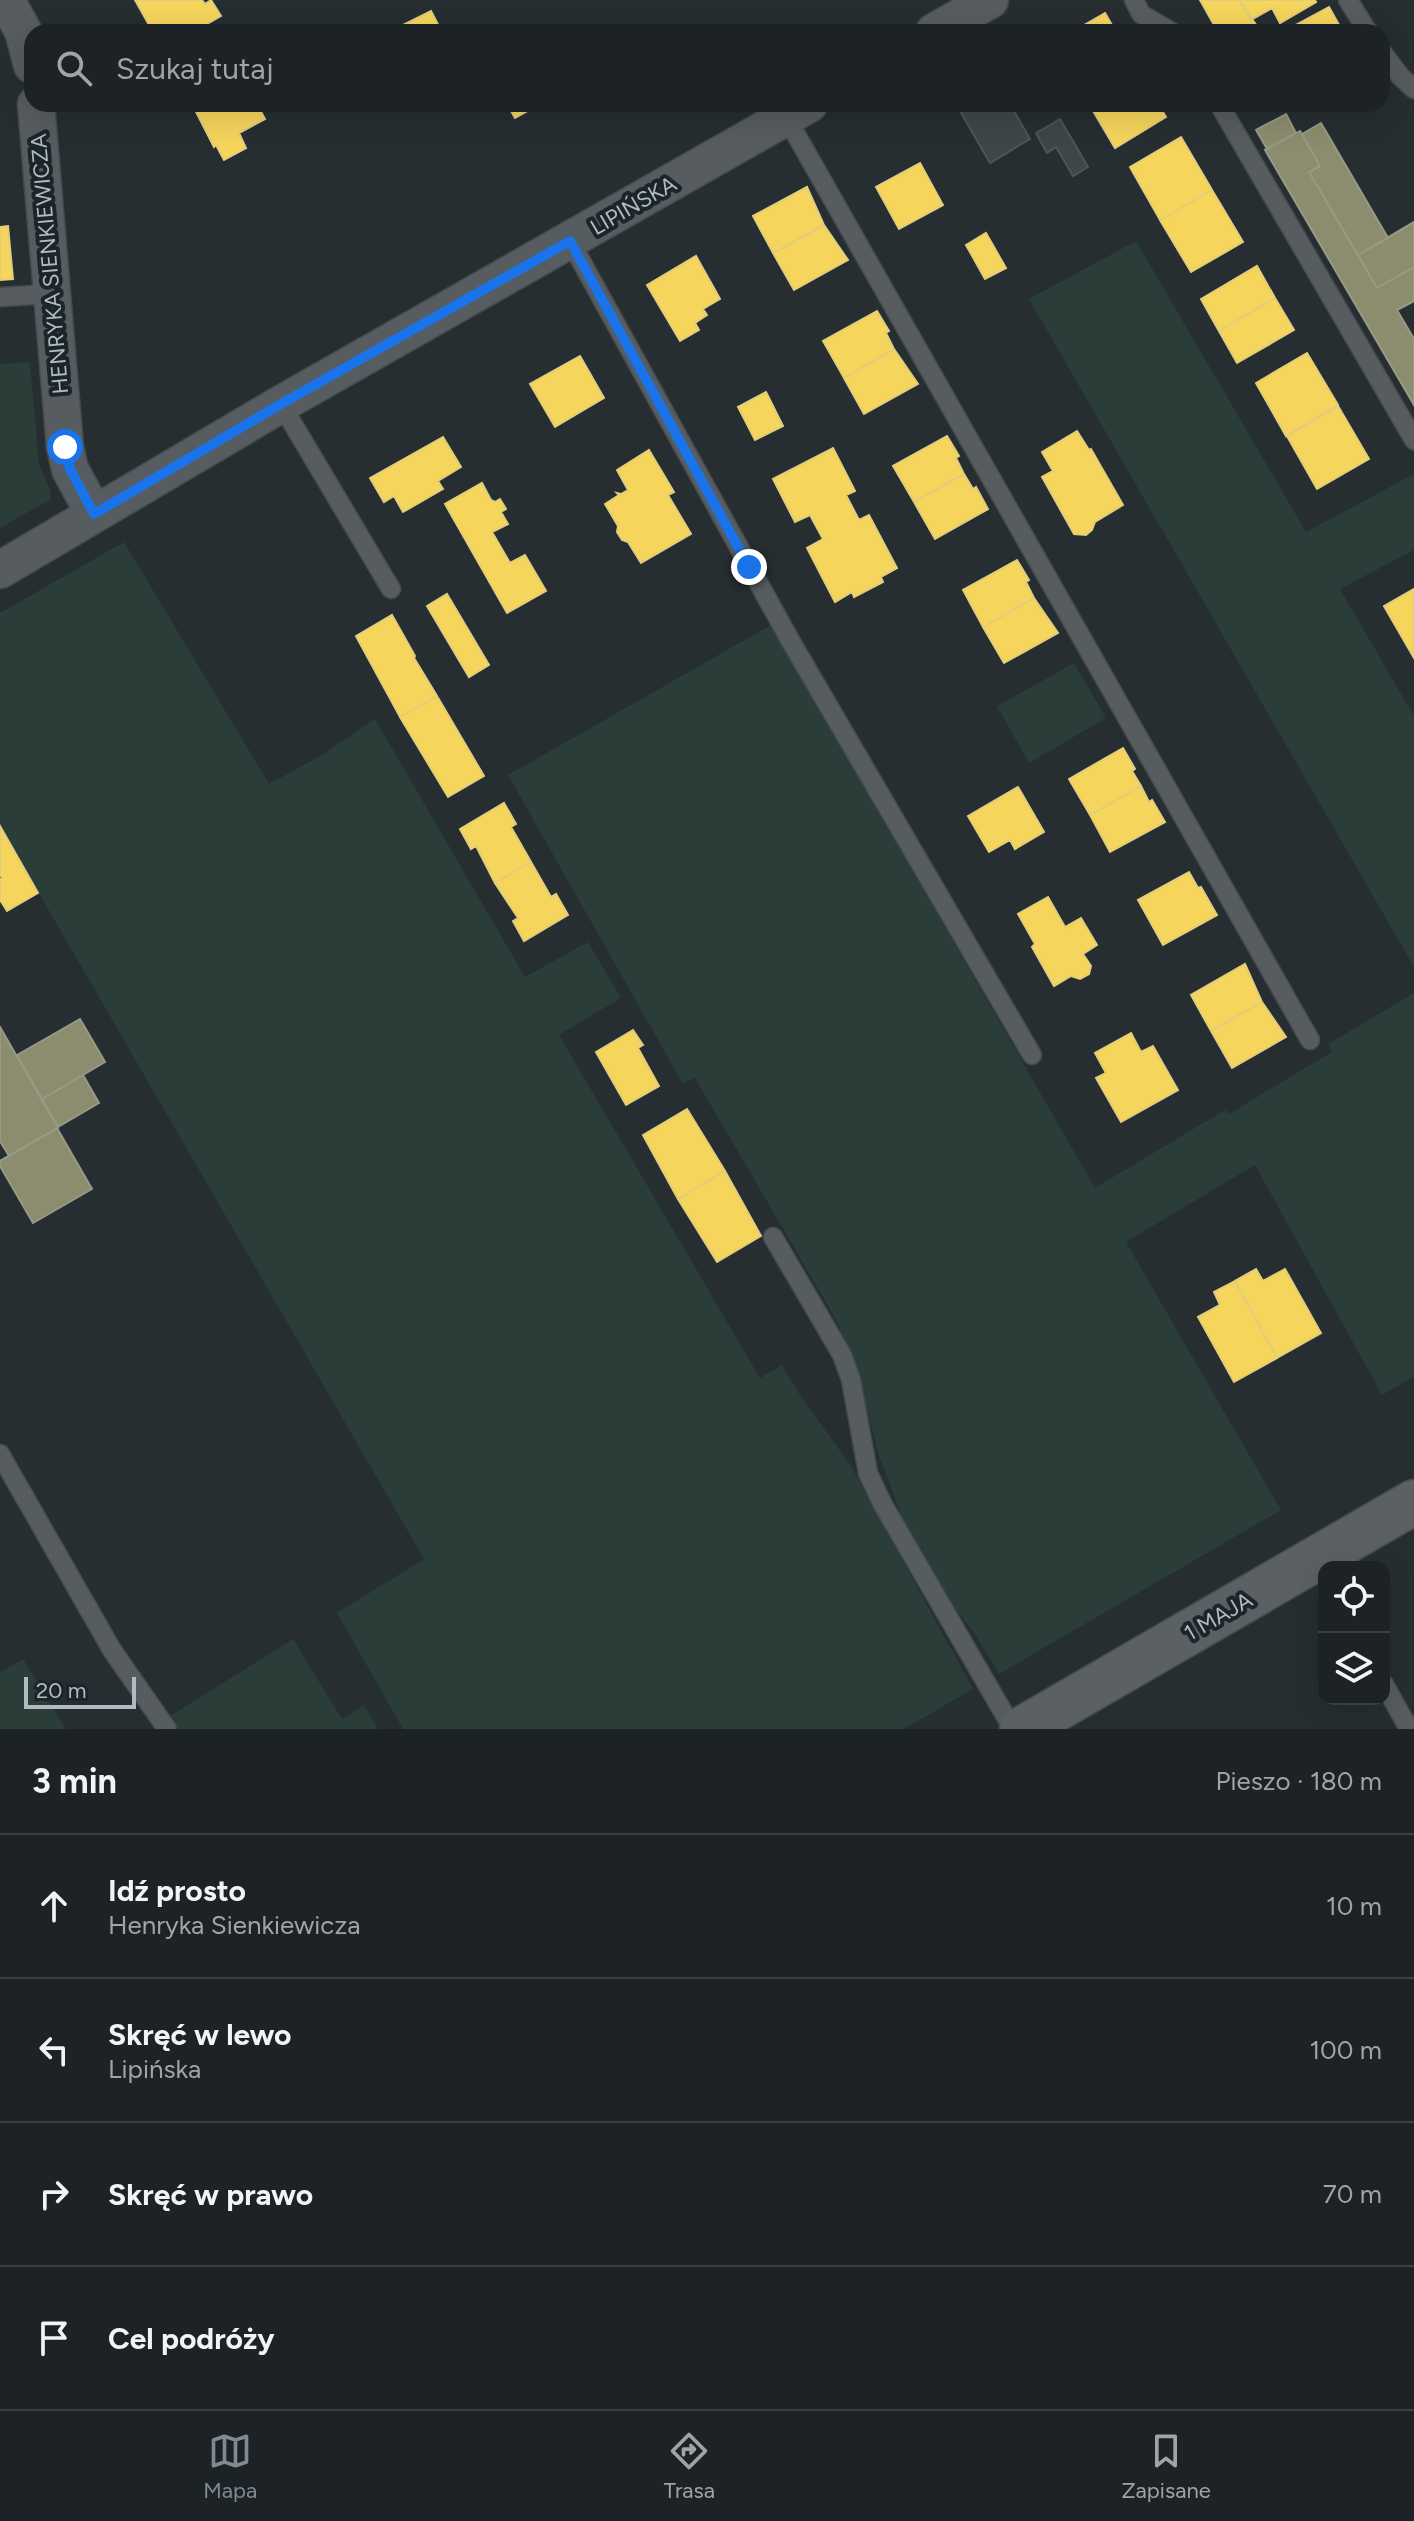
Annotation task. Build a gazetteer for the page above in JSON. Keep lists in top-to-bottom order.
{
  "streets": {
    "main road": ["1 MAJA"],
    "street": ["LIPIŃSKA", "HENRYKA SIENKIEWICZA"]
  },
  "crossings": [
    ["LIPIŃSKA", "HENRYKA SIENKIEWICZA"]
  ],
  "scale_bar": "20 m",
  "page": {
    "search": "Szukaj tutaj",
    "scale": "20 m",
    "heading": ["3 min", "Pieszo · 180 m"],
    "list": [
      ["Idź prosto", "Henryka Sienkiewicza", "10 m"],
      ["Skręć w lewo", "Lipińska", "100 m"],
      ["Skręć w prawo", "70 m"],
      "Cel podróży"
    ],
    "nav": ["Mapa", "Trasa", "Zapisane"]
  }
}
